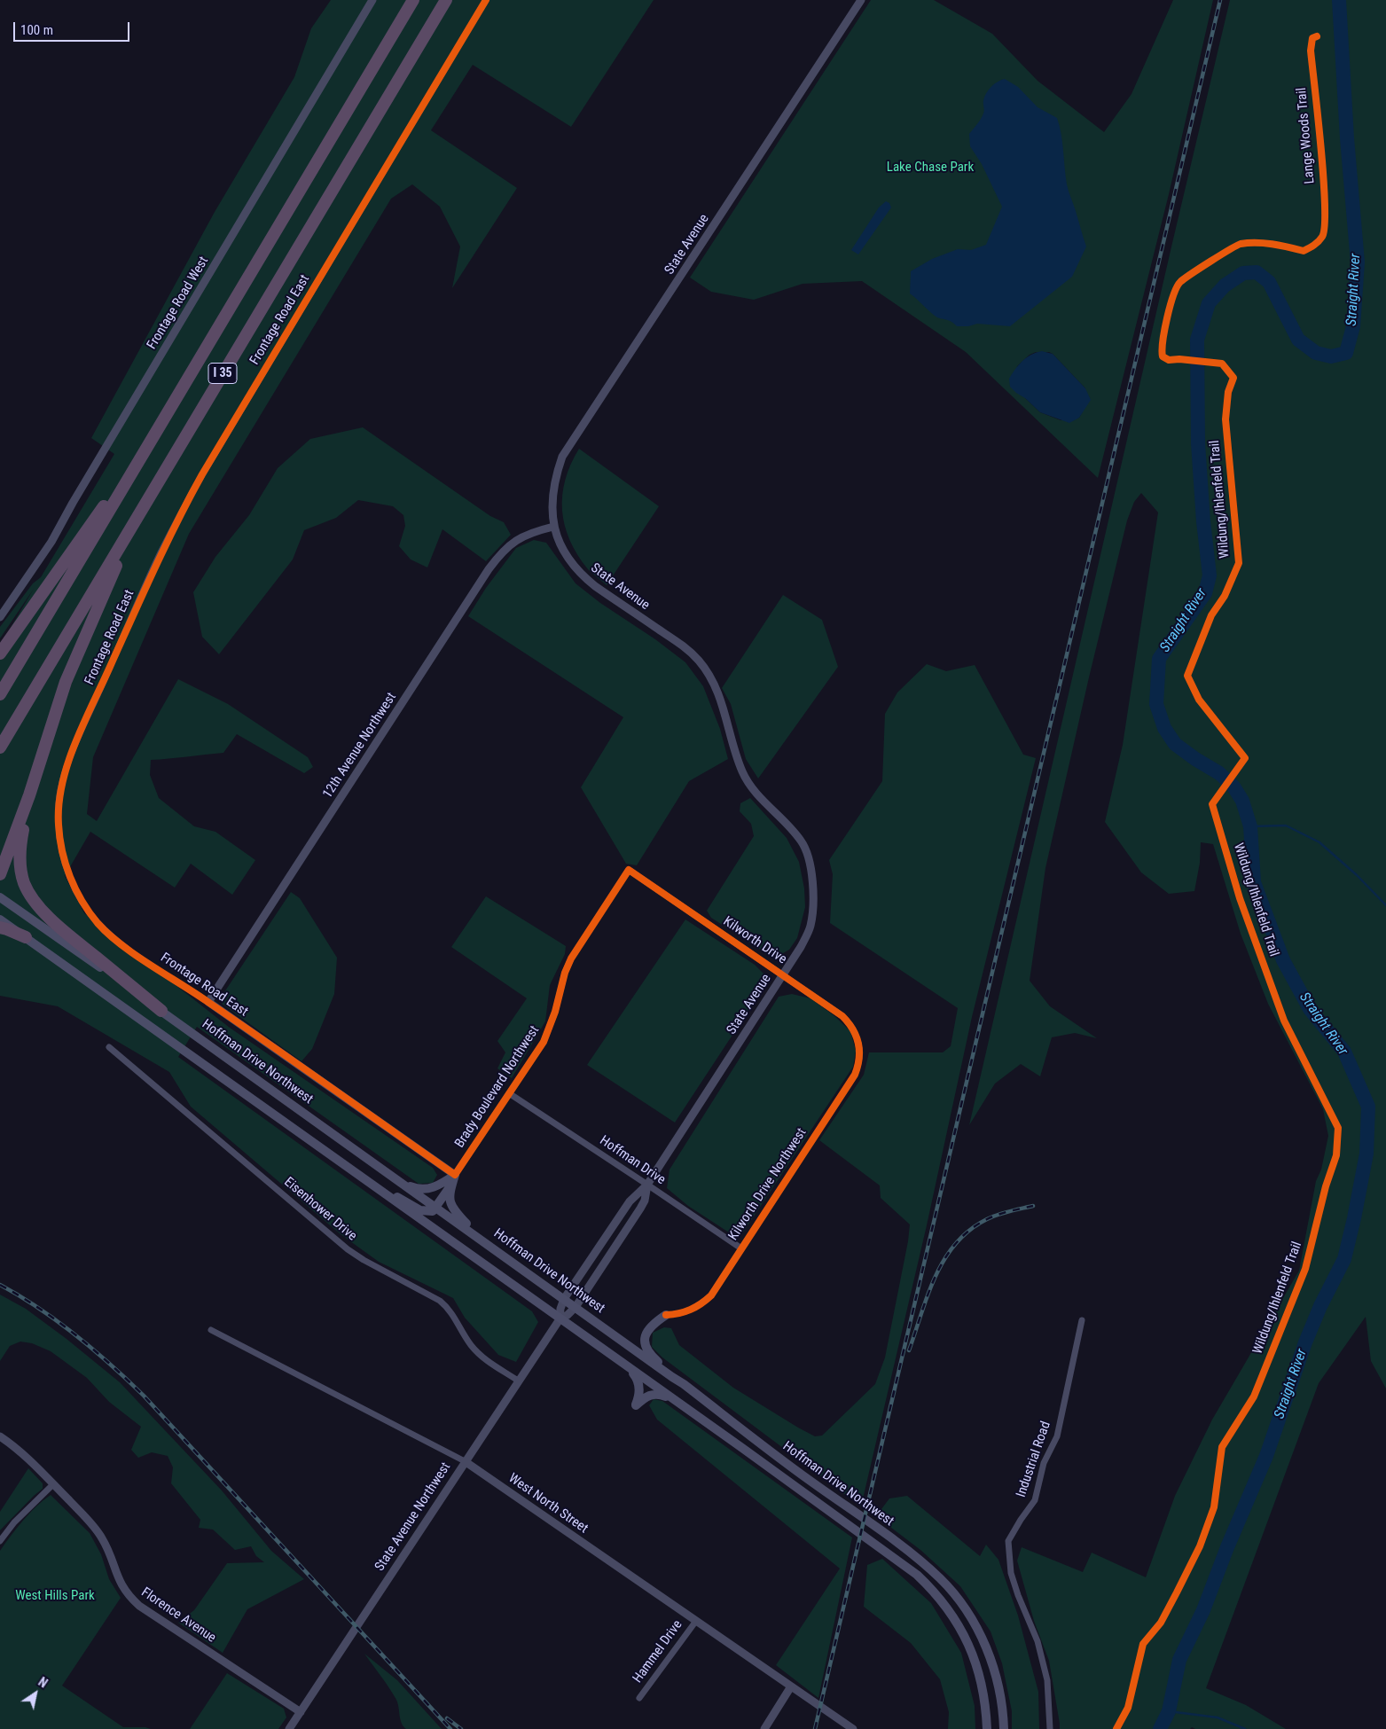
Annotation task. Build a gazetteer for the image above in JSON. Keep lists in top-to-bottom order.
{
  "streets": {
    "highway": ["I 35"],
    "main road": ["Hoffman Drive Northwest"],
    "street": [
      "State Avenue",
      "Frontage Road West",
      "Frontage Road East",
      "12th Avenue Northwest",
      "Kilworth Drive",
      "Brady Boulevard Northwest",
      "Hoffman Drive",
      "Kilworth Drive Northwest",
      "Eisenhower Drive",
      "Industrial Road",
      "West North Street",
      "State Avenue Northwest",
      "Florence Avenue",
      "Hammel Drive"
    ],
    "cycle path": ["Lange Woods Trail"]
  },
  "crossings": [
    ["State Avenue", "12th Avenue Northwest"],
    ["State Avenue", "Kilworth Drive"],
    ["State Avenue", "Hoffman Drive"],
    ["State Avenue", "State Avenue Northwest"],
    ["Frontage Road East", "12th Avenue Northwest"],
    ["Frontage Road East", "Brady Boulevard Northwest"],
    ["Kilworth Drive", "Brady Boulevard Northwest"],
    ["Kilworth Drive", "Kilworth Drive Northwest"],
    ["Hoffman Drive Northwest", "State Avenue Northwest"],
    ["Brady Boulevard Northwest", "Hoffman Drive"],
    ["Hoffman Drive", "Kilworth Drive Northwest"],
    ["Hoffman Drive", "State Avenue Northwest"],
    ["Eisenhower Drive", "State Avenue Northwest"],
    ["West North Street", "State Avenue Northwest"],
    ["West North Street", "Hammel Drive"],
    ["State Avenue Northwest", "Florence Avenue"]
  ],
  "water": ["Straight River"],
  "parks": ["Lake Chase Park", "West Hills Park"],
  "scale_bar": "100 m",
  "north": "top right"
}
